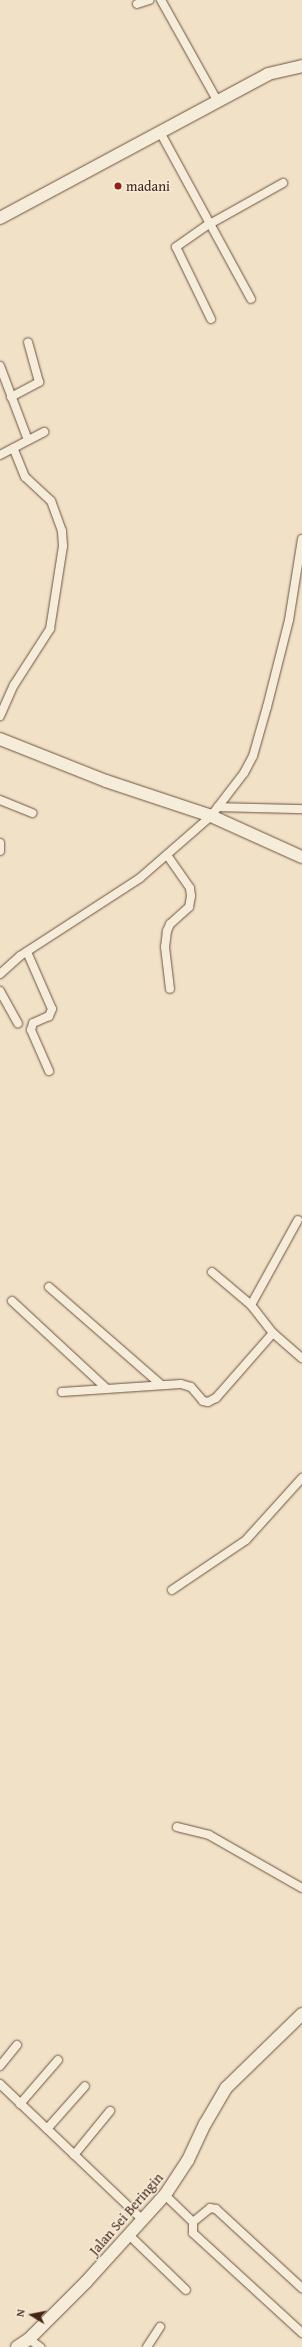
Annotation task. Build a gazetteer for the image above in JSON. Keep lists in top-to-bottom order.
{
  "streets": {
    "street": ["Jalan Sei Beringin"]
  },
  "places": ["madani"],
  "north": "left"
}
